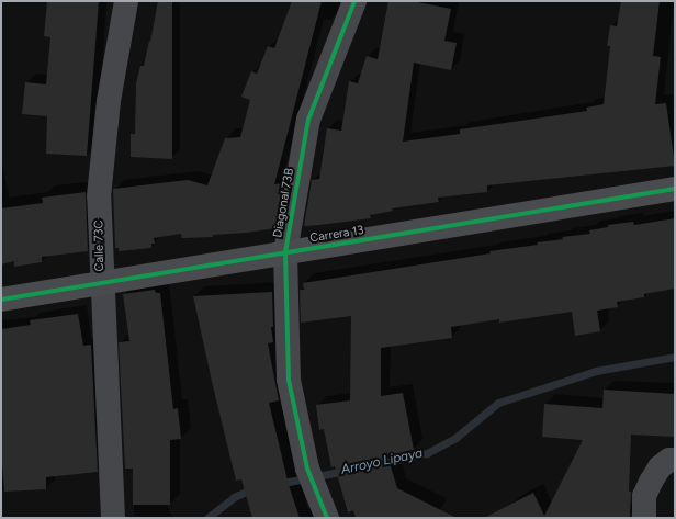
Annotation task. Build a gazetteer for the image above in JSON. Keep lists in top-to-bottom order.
{
  "streets": {
    "street": ["Diagonal 73B", "Carrera 13", "Calle 73C"]
  },
  "crossings": [
    ["Diagonal 73B", "Carrera 13"],
    ["Carrera 13", "Calle 73C"]
  ],
  "water": ["Arroyo Lipaya"]
}
